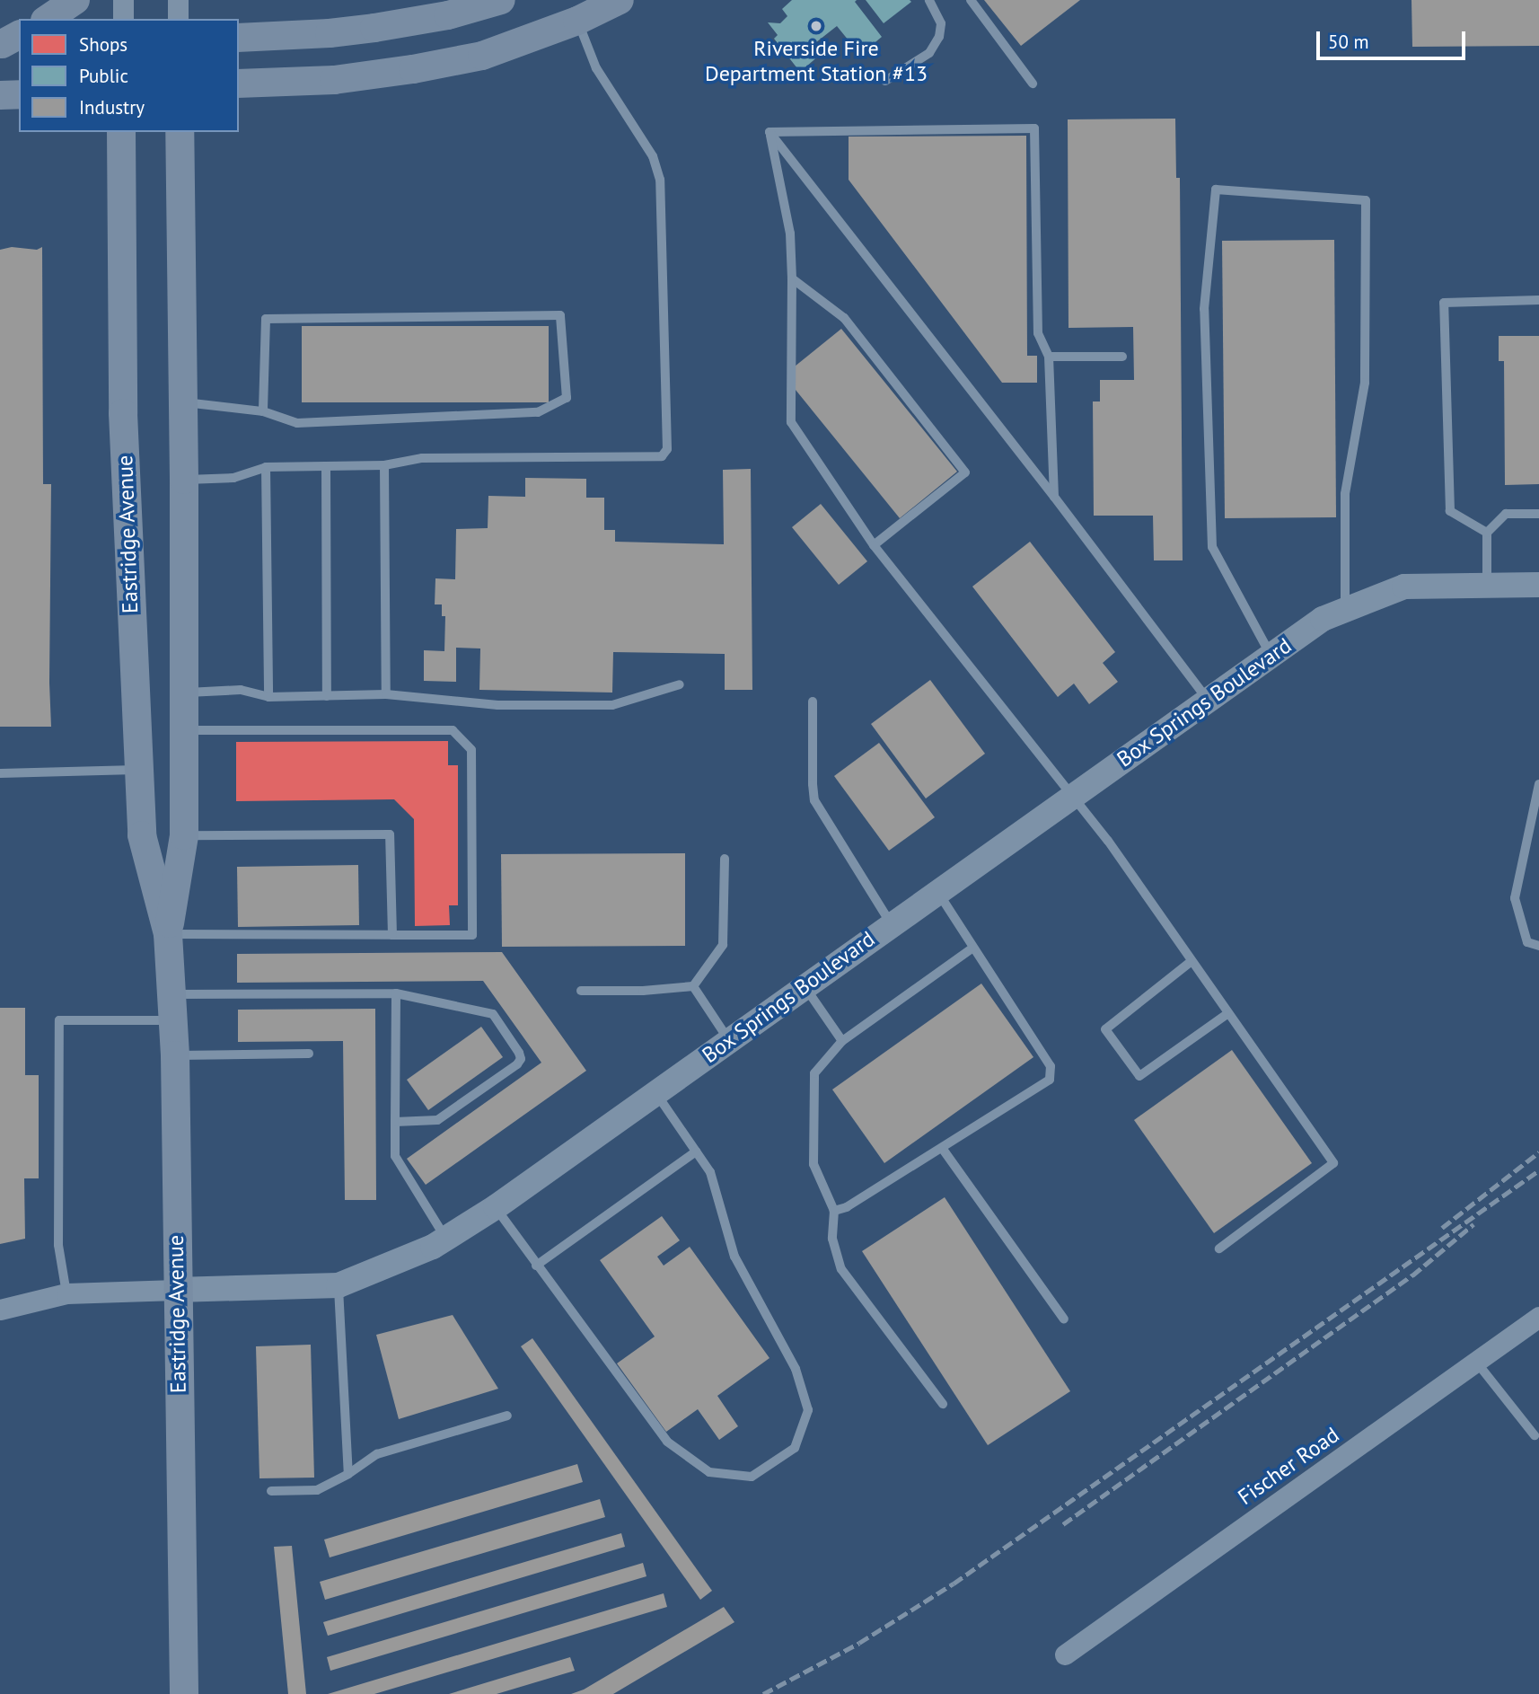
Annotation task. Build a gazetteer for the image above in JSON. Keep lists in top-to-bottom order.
{
  "streets": {
    "main road": ["Eastridge Avenue"],
    "street": ["Box Springs Boulevard", "Fischer Road"]
  },
  "crossings": [
    ["Eastridge Avenue", "Box Springs Boulevard"]
  ],
  "places": ["Riverside Fire Department Station #13"],
  "legend": ["Shops", "Public", "Industry"],
  "scale_bar": "50 m"
}
